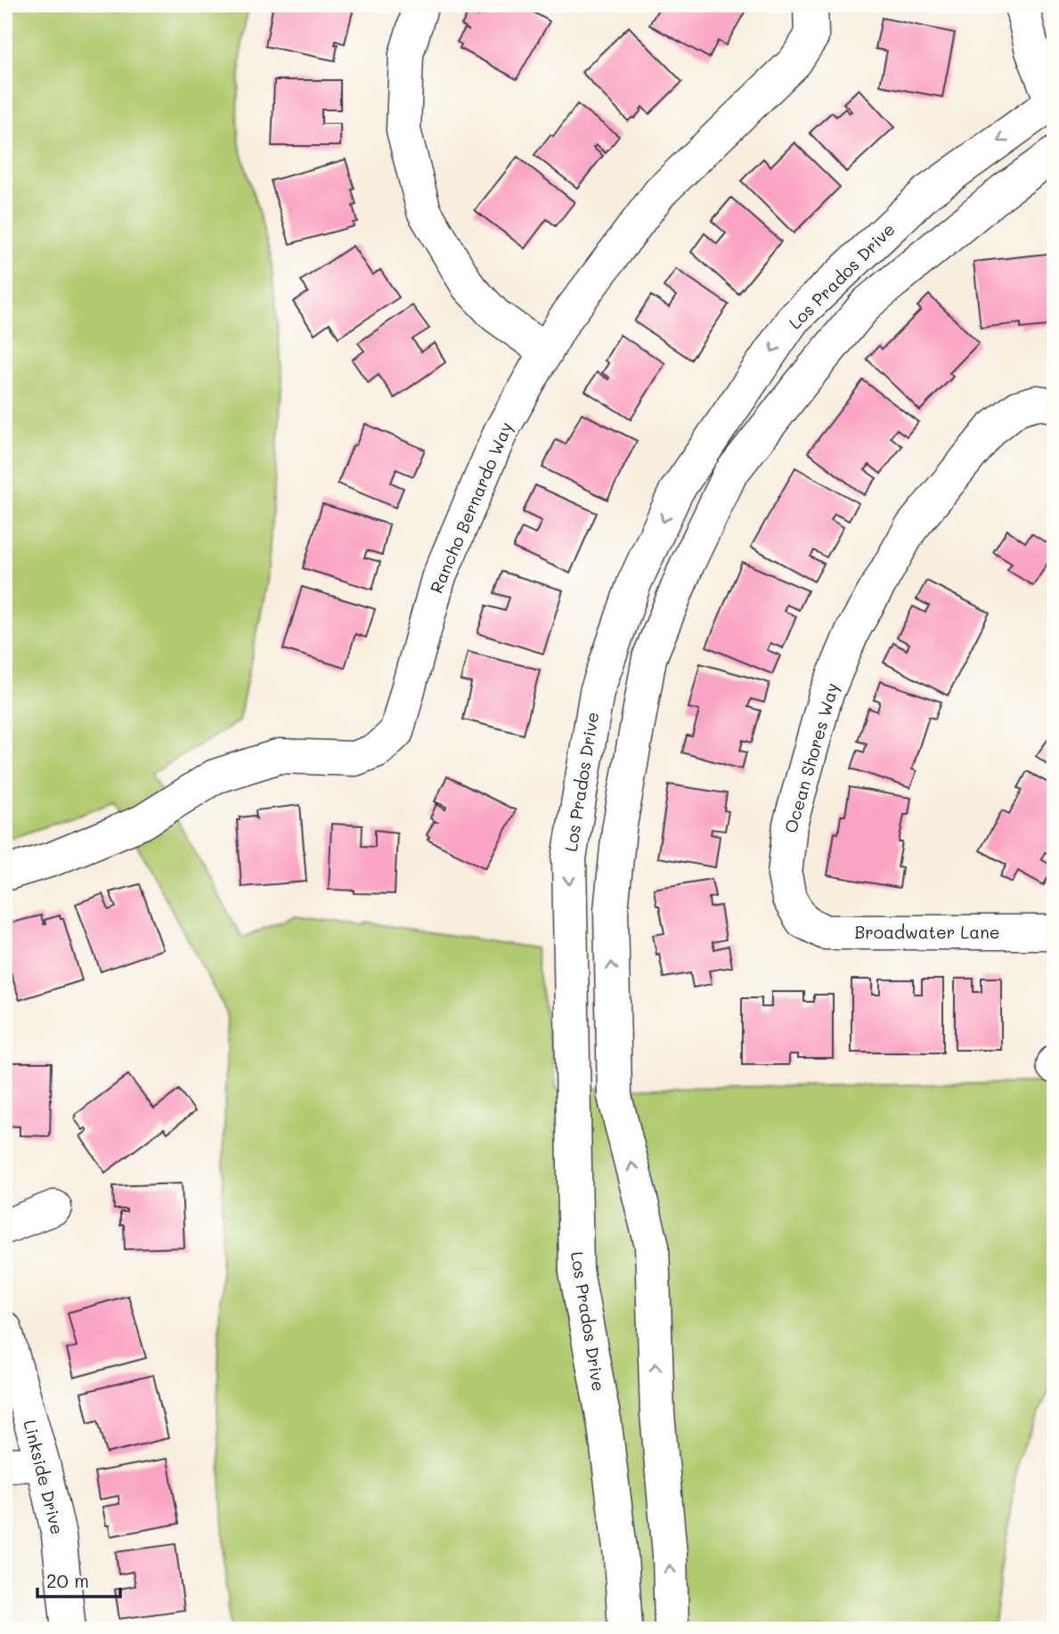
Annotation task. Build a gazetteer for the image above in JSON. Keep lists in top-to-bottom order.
{
  "streets": {
    "street": [
      "Los Prados Drive",
      "Rancho Bernardo Way",
      "Ocean Shores Way",
      "Broadwater Lane",
      "Linkside Drive"
    ]
  },
  "crossings": [
    ["Ocean Shores Way", "Broadwater Lane"]
  ],
  "scale_bar": "20 m"
}
